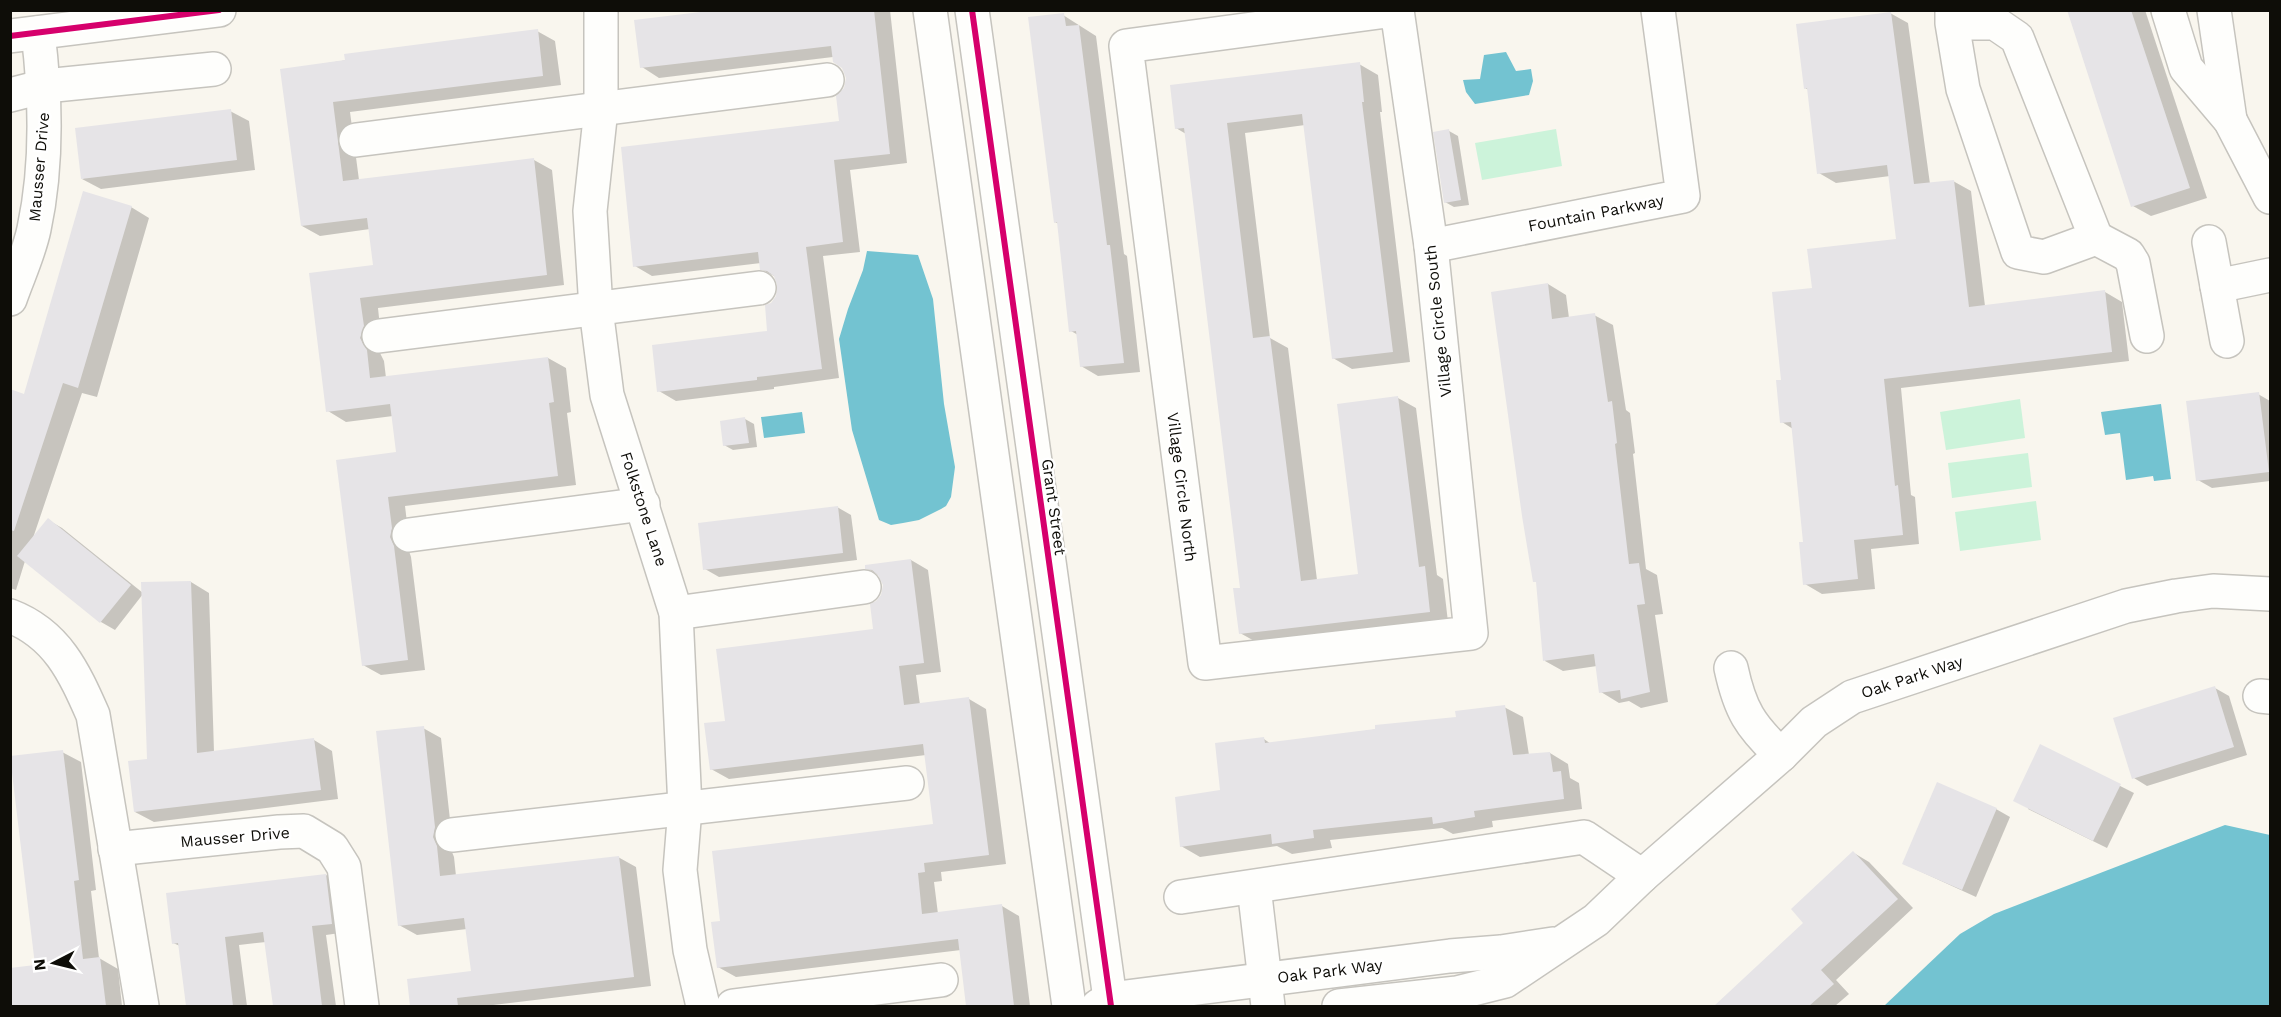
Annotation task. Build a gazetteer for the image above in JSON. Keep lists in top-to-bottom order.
{
  "streets": {
    "street": [
      "Mausser Drive",
      "Fountain Parkway",
      "Village Circle South",
      "Village Circle North",
      "Grant Street",
      "Folkstone Lane",
      "Oak Park Way"
    ]
  },
  "crossings": [
    ["Fountain Parkway", "Village Circle South"],
    ["Village Circle South", "Village Circle North"],
    ["Grant Street", "Oak Park Way"]
  ],
  "north": "left"
}
